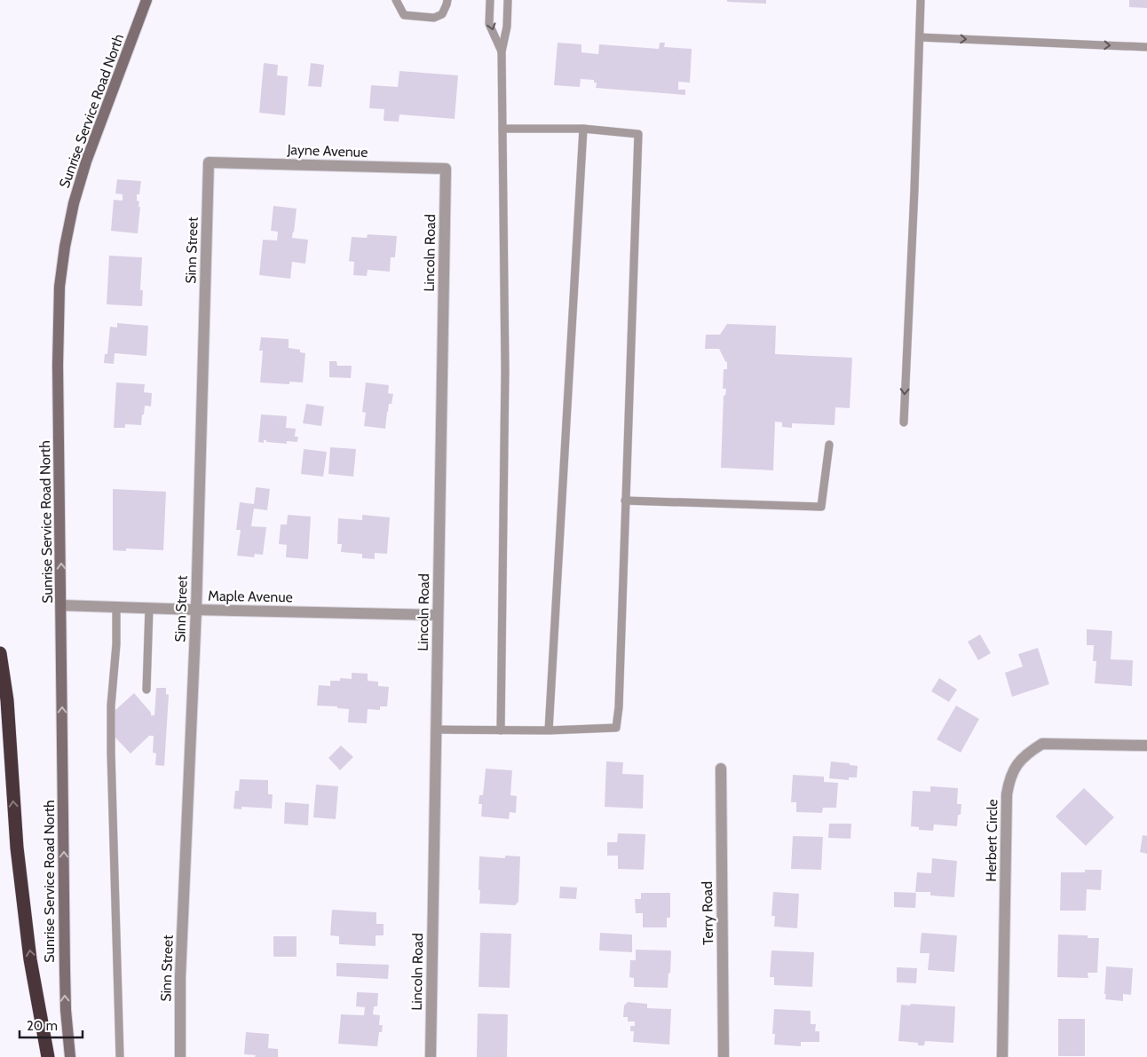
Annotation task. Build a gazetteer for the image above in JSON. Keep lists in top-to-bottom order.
{
  "streets": {
    "main road": ["Sunrise Service Road North"],
    "street": [
      "Jayne Avenue",
      "Sinn Street",
      "Lincoln Road",
      "Maple Avenue",
      "Herbert Circle",
      "Terry Road"
    ]
  },
  "crossings": [
    ["Sunrise Service Road North", "Maple Avenue"],
    ["Jayne Avenue", "Sinn Street"],
    ["Jayne Avenue", "Lincoln Road"],
    ["Sinn Street", "Maple Avenue"],
    ["Lincoln Road", "Maple Avenue"]
  ],
  "one_way": ["Sunrise Service Road North"],
  "scale_bar": "20 m"
}
